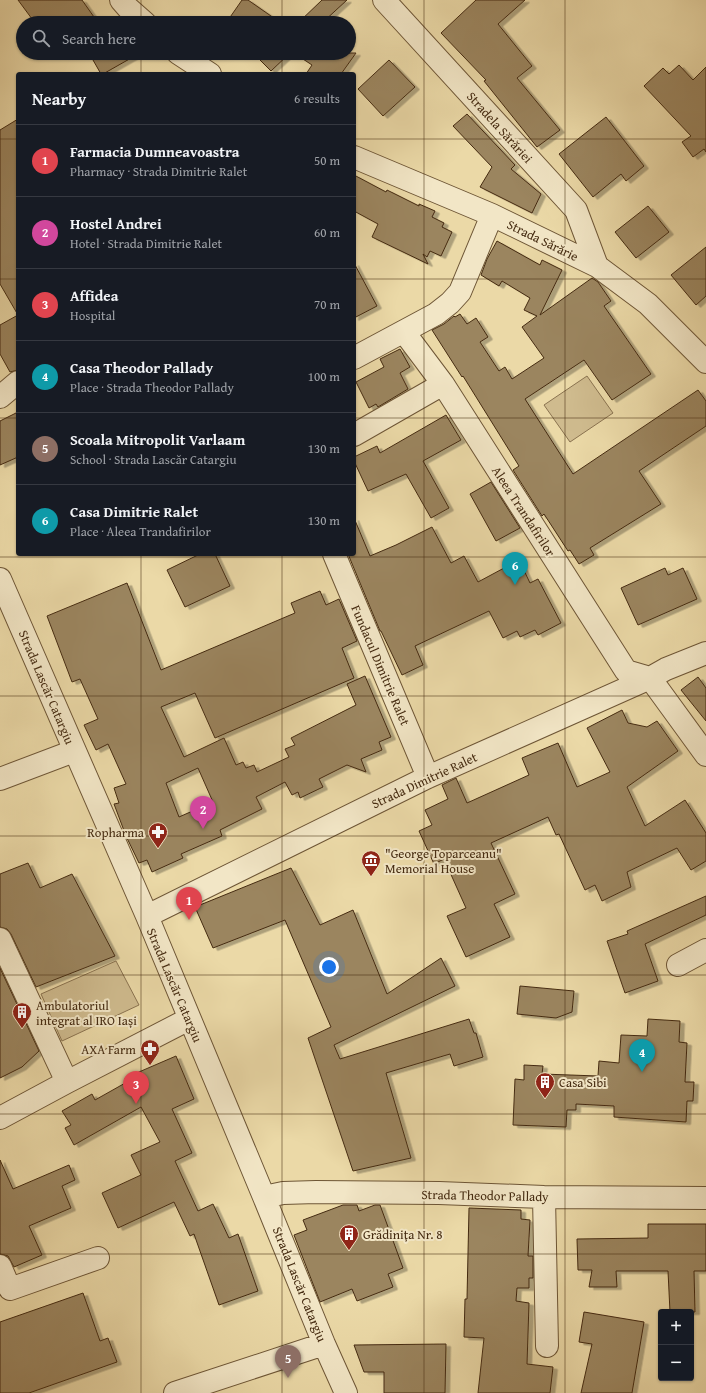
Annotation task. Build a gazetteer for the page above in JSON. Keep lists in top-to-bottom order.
{
  "streets": {
    "street": [
      "Stradela Sărăriei",
      "Strada Sărărie",
      "Aleea Trandafirilor",
      "Fundacul Dimitrie Ralet",
      "Strada Lascăr Catargiu",
      "Strada Dimitrie Ralet",
      "Strada Theodor Pallady"
    ]
  },
  "crossings": [
    ["Stradela Sărăriei", "Strada Sărărie"],
    ["Aleea Trandafirilor", "Strada Dimitrie Ralet"],
    ["Fundacul Dimitrie Ralet", "Strada Dimitrie Ralet"],
    ["Strada Lascăr Catargiu", "Strada Dimitrie Ralet"],
    ["Strada Lascăr Catargiu", "Strada Theodor Pallady"]
  ],
  "places": {
    "pharmacy": ["Ropharma", "AXA Farm"],
    "museum": ["\"George Toparceanu\" Memorial House"],
    "building": ["Ambulatoriul integrat al IRO Iași", "Casa Sibi", "Grădinița Nr. 8"]
  },
  "page": {
    "search": "Search here",
    "heading": ["Nearby", "6 results"],
    "list": [
      {
        "mark": "1",
        "name": "Farmacia Dumneavoastra",
        "note": "Pharmacy · Strada Dimitrie Ralet",
        "value": "50 m"
      },
      {
        "mark": "2",
        "name": "Hostel Andrei",
        "note": "Hotel · Strada Dimitrie Ralet",
        "value": "60 m"
      },
      {
        "mark": "3",
        "name": "Affidea",
        "note": "Hospital",
        "value": "70 m"
      },
      {
        "mark": "4",
        "name": "Casa Theodor Pallady",
        "note": "Place · Strada Theodor Pallady",
        "value": "100 m"
      },
      {
        "mark": "5",
        "name": "Scoala Mitropolit Varlaam",
        "note": "School · Strada Lascăr Catargiu",
        "value": "130 m"
      },
      {
        "mark": "6",
        "name": "Casa Dimitrie Ralet",
        "note": "Place · Aleea Trandafirilor",
        "value": "130 m"
      }
    ],
    "pins": [
      "6",
      "2",
      "1",
      "4",
      "3",
      "5"
    ],
    "map_buttons": ["+", "−"]
  }
}
